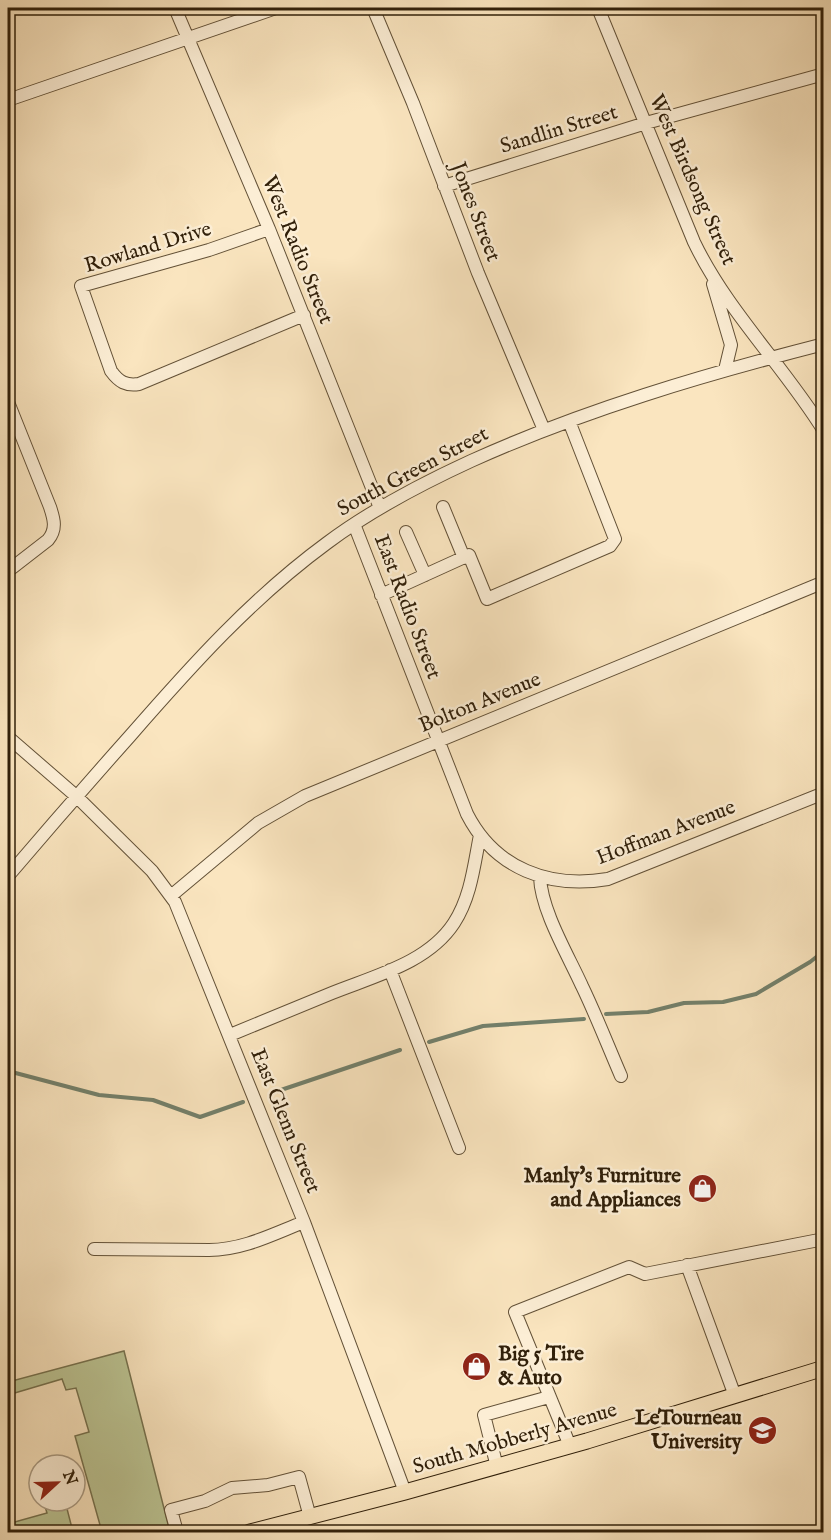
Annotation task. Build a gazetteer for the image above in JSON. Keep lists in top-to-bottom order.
{
  "streets": {
    "main road": ["South Mobberly Avenue"],
    "street": [
      "Sandlin Street",
      "West Birdsong Street",
      "Jones Street",
      "Rowland Drive",
      "West Radio Street",
      "South Green Street",
      "East Radio Street",
      "Bolton Avenue",
      "Hoffman Avenue",
      "East Glenn Street"
    ]
  },
  "crossings": [
    ["Sandlin Street", "West Birdsong Street"],
    ["Sandlin Street", "Jones Street"],
    ["West Birdsong Street", "South Green Street"],
    ["Jones Street", "South Green Street"],
    ["Rowland Drive", "West Radio Street"],
    ["West Radio Street", "South Green Street"],
    ["South Green Street", "East Radio Street"],
    ["South Green Street", "East Glenn Street"],
    ["East Radio Street", "Bolton Avenue"],
    ["East Radio Street", "Hoffman Avenue"],
    ["Bolton Avenue", "East Glenn Street"],
    ["East Glenn Street", "South Mobberly Avenue"]
  ],
  "places": {
    "shop": ["Manly's Furniture and Appliances", "Big 5 Tire & Auto"],
    "school or university": ["LeTourneau University"]
  },
  "north": "right"
}
